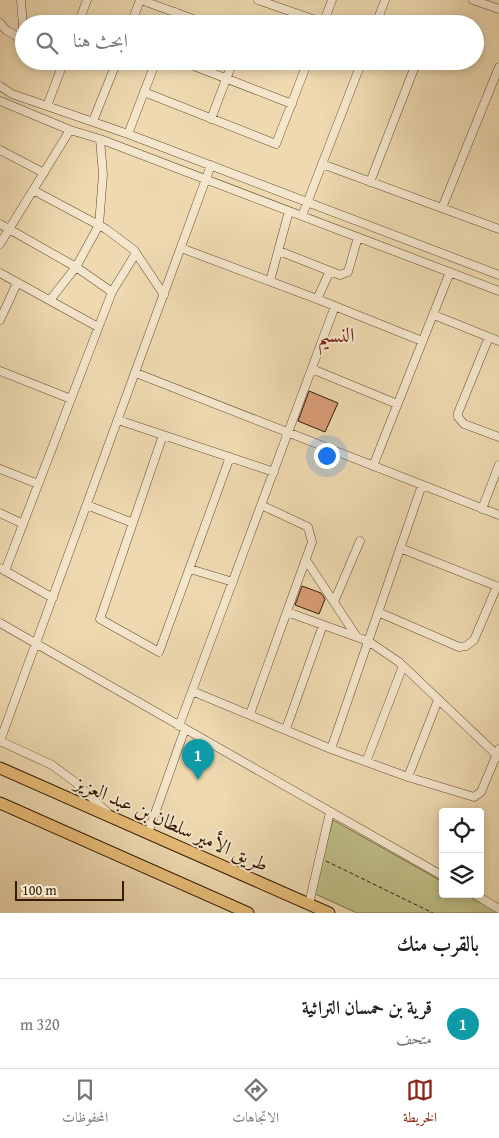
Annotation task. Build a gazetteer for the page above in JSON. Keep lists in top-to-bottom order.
{
  "streets": {
    "highway": ["طريق الأمير سلطان بن عبد العزيز"]
  },
  "districts": ["النسيم"],
  "scale_bar": "100 m",
  "page": {
    "search": "ابحث هنا",
    "pins": "1",
    "scale": "100 m",
    "heading": "بالقرب منك",
    "list": [
      {
        "mark": "1",
        "name": "قرية بن حمسان التراثية",
        "note": "متحف",
        "value": "320 m"
      }
    ],
    "nav": ["الخريطة", "الاتجاهات", "المحفوظات"]
  }
}
